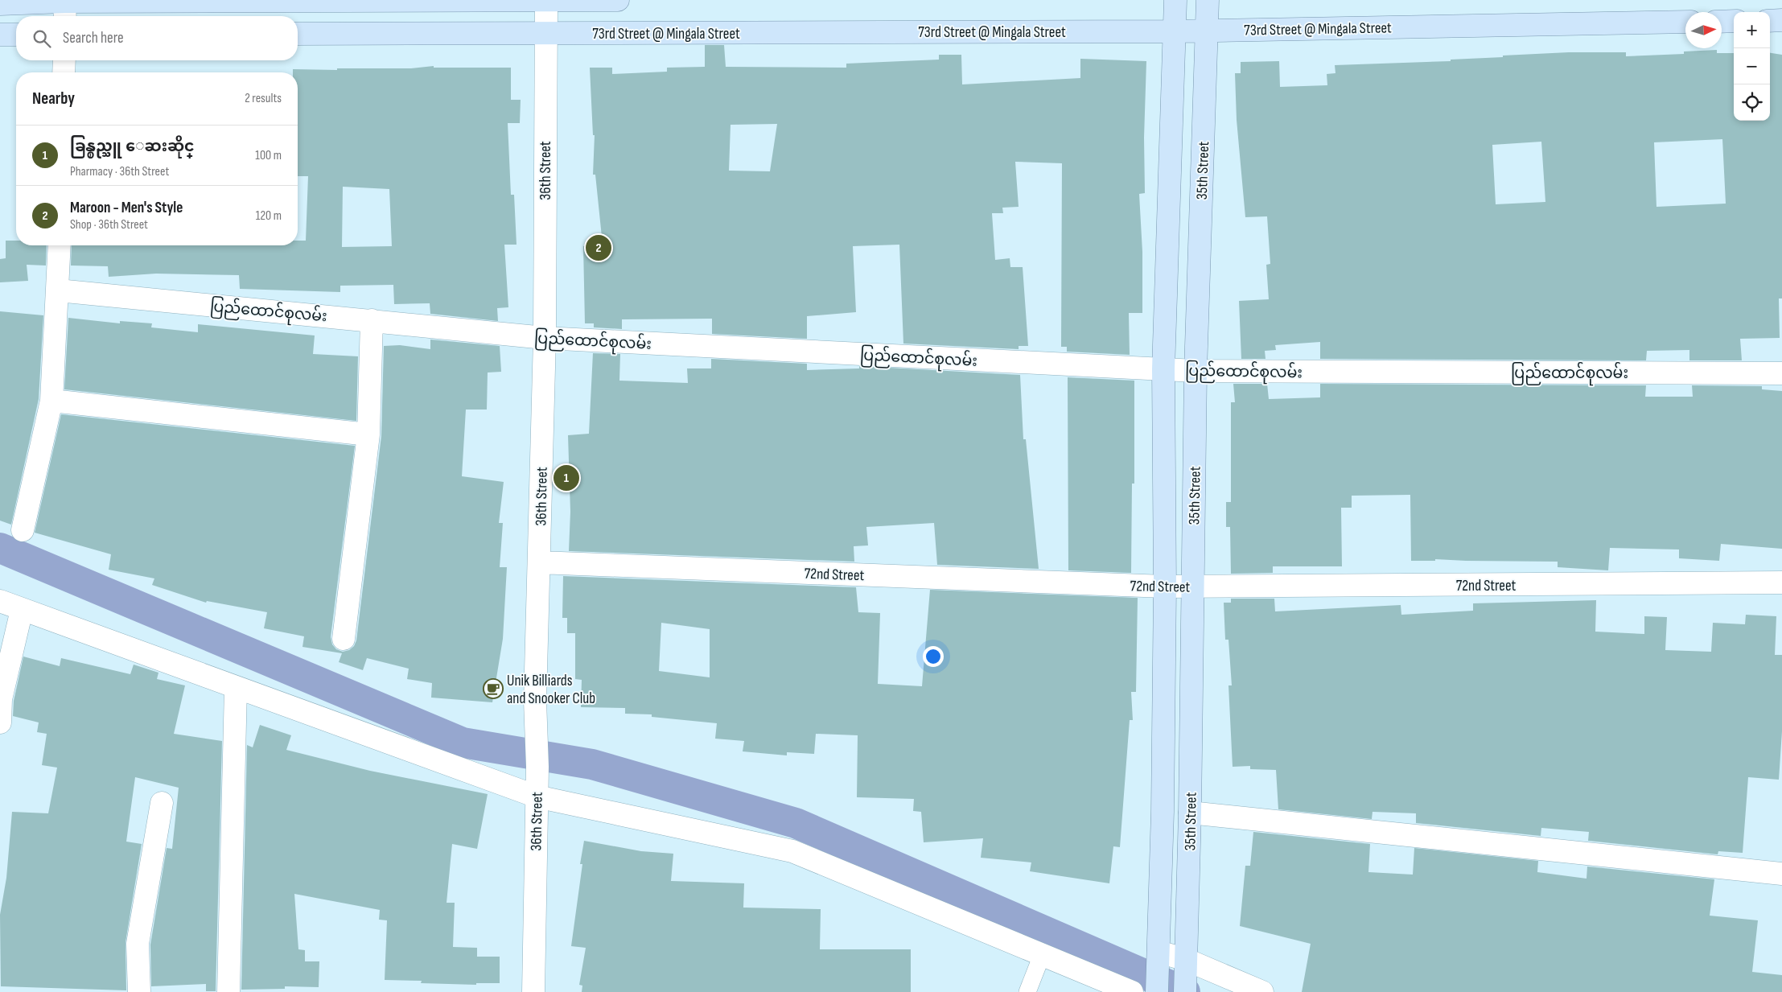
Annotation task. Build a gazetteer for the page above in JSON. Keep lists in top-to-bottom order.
{
  "streets": {
    "main road": ["73rd Street @ Mingala Street", "35th Street"],
    "street": ["36th Street", "ပြည်ထောင်စုလမ်း", "72nd Street"]
  },
  "crossings": [
    ["73rd Street @ Mingala Street", "36th Street"],
    ["73rd Street @ Mingala Street", "35th Street"],
    ["36th Street", "ပြည်ထောင်စုလမ်း"],
    ["36th Street", "72nd Street"],
    ["35th Street", "ပြည်ထောင်စုလမ်း"],
    ["35th Street", "72nd Street"]
  ],
  "places": {
    "cafe": ["Unik Billiards and Snooker Club"]
  },
  "north": "right",
  "page": {
    "map_buttons": ["+", "−"],
    "search": "Search here",
    "heading": ["Nearby", "2 results"],
    "list": [
      {
        "mark": "1",
        "name": "ခြန္စည္သူ ေဆးဆိုင္",
        "note": "Pharmacy · 36th Street",
        "value": "100 m"
      },
      {
        "mark": "2",
        "name": "Maroon - Men's Style",
        "note": "Shop · 36th Street",
        "value": "120 m"
      }
    ],
    "pins": ["2", "1"]
  }
}
